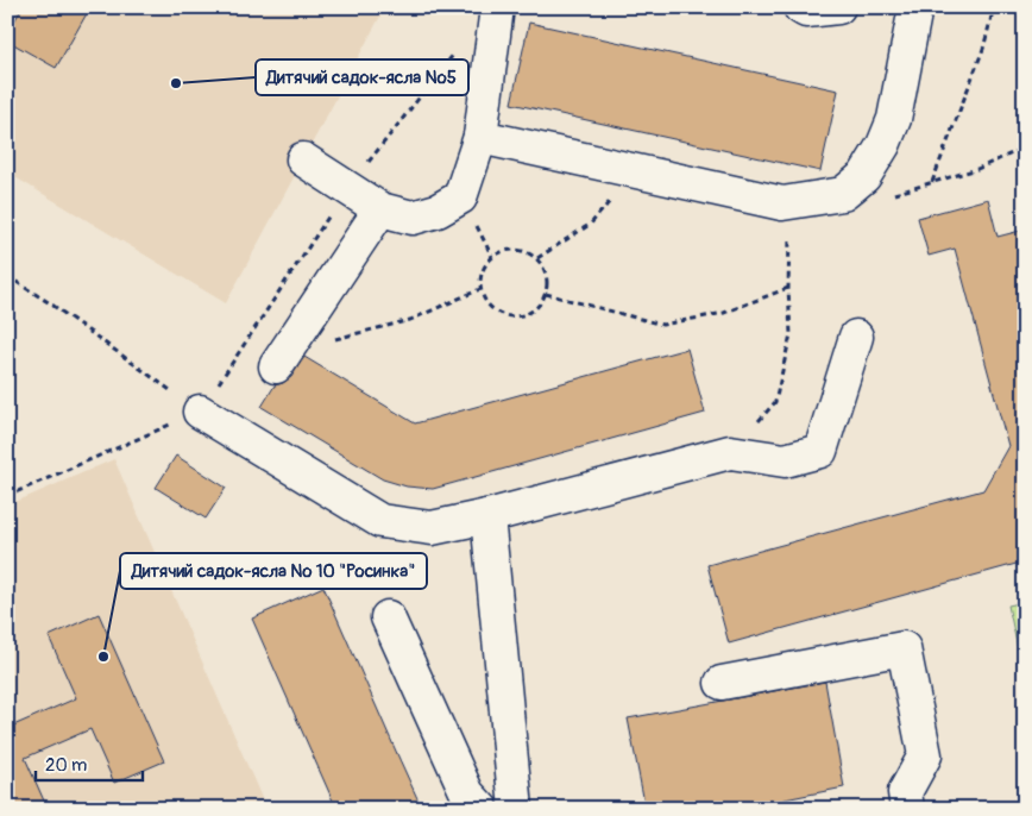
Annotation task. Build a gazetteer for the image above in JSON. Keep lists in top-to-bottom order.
{
  "places": ["Дитячий садок-ясла №5", "Дитячий садок-ясла № 10 \"Росинка\""],
  "scale_bar": "20 m"
}
